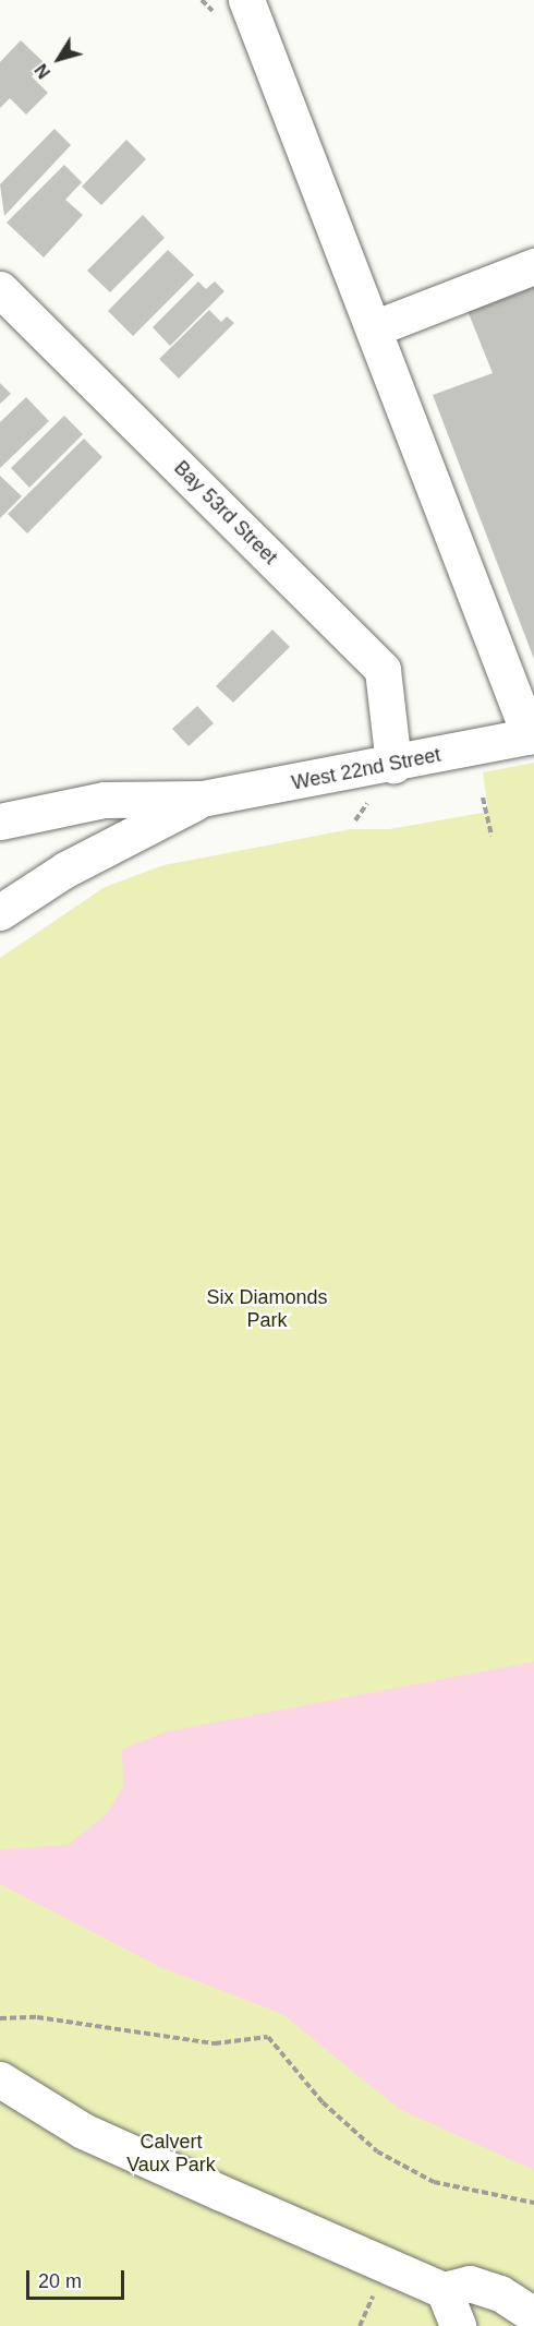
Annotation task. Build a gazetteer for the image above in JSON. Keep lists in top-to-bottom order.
{
  "streets": {
    "street": ["Bay 53rd Street", "West 22nd Street"]
  },
  "crossings": [
    ["Bay 53rd Street", "West 22nd Street"]
  ],
  "parks": ["Six Diamonds Park", "Calvert Vaux Park"],
  "scale_bar": "20 m",
  "north": "bottom left"
}
